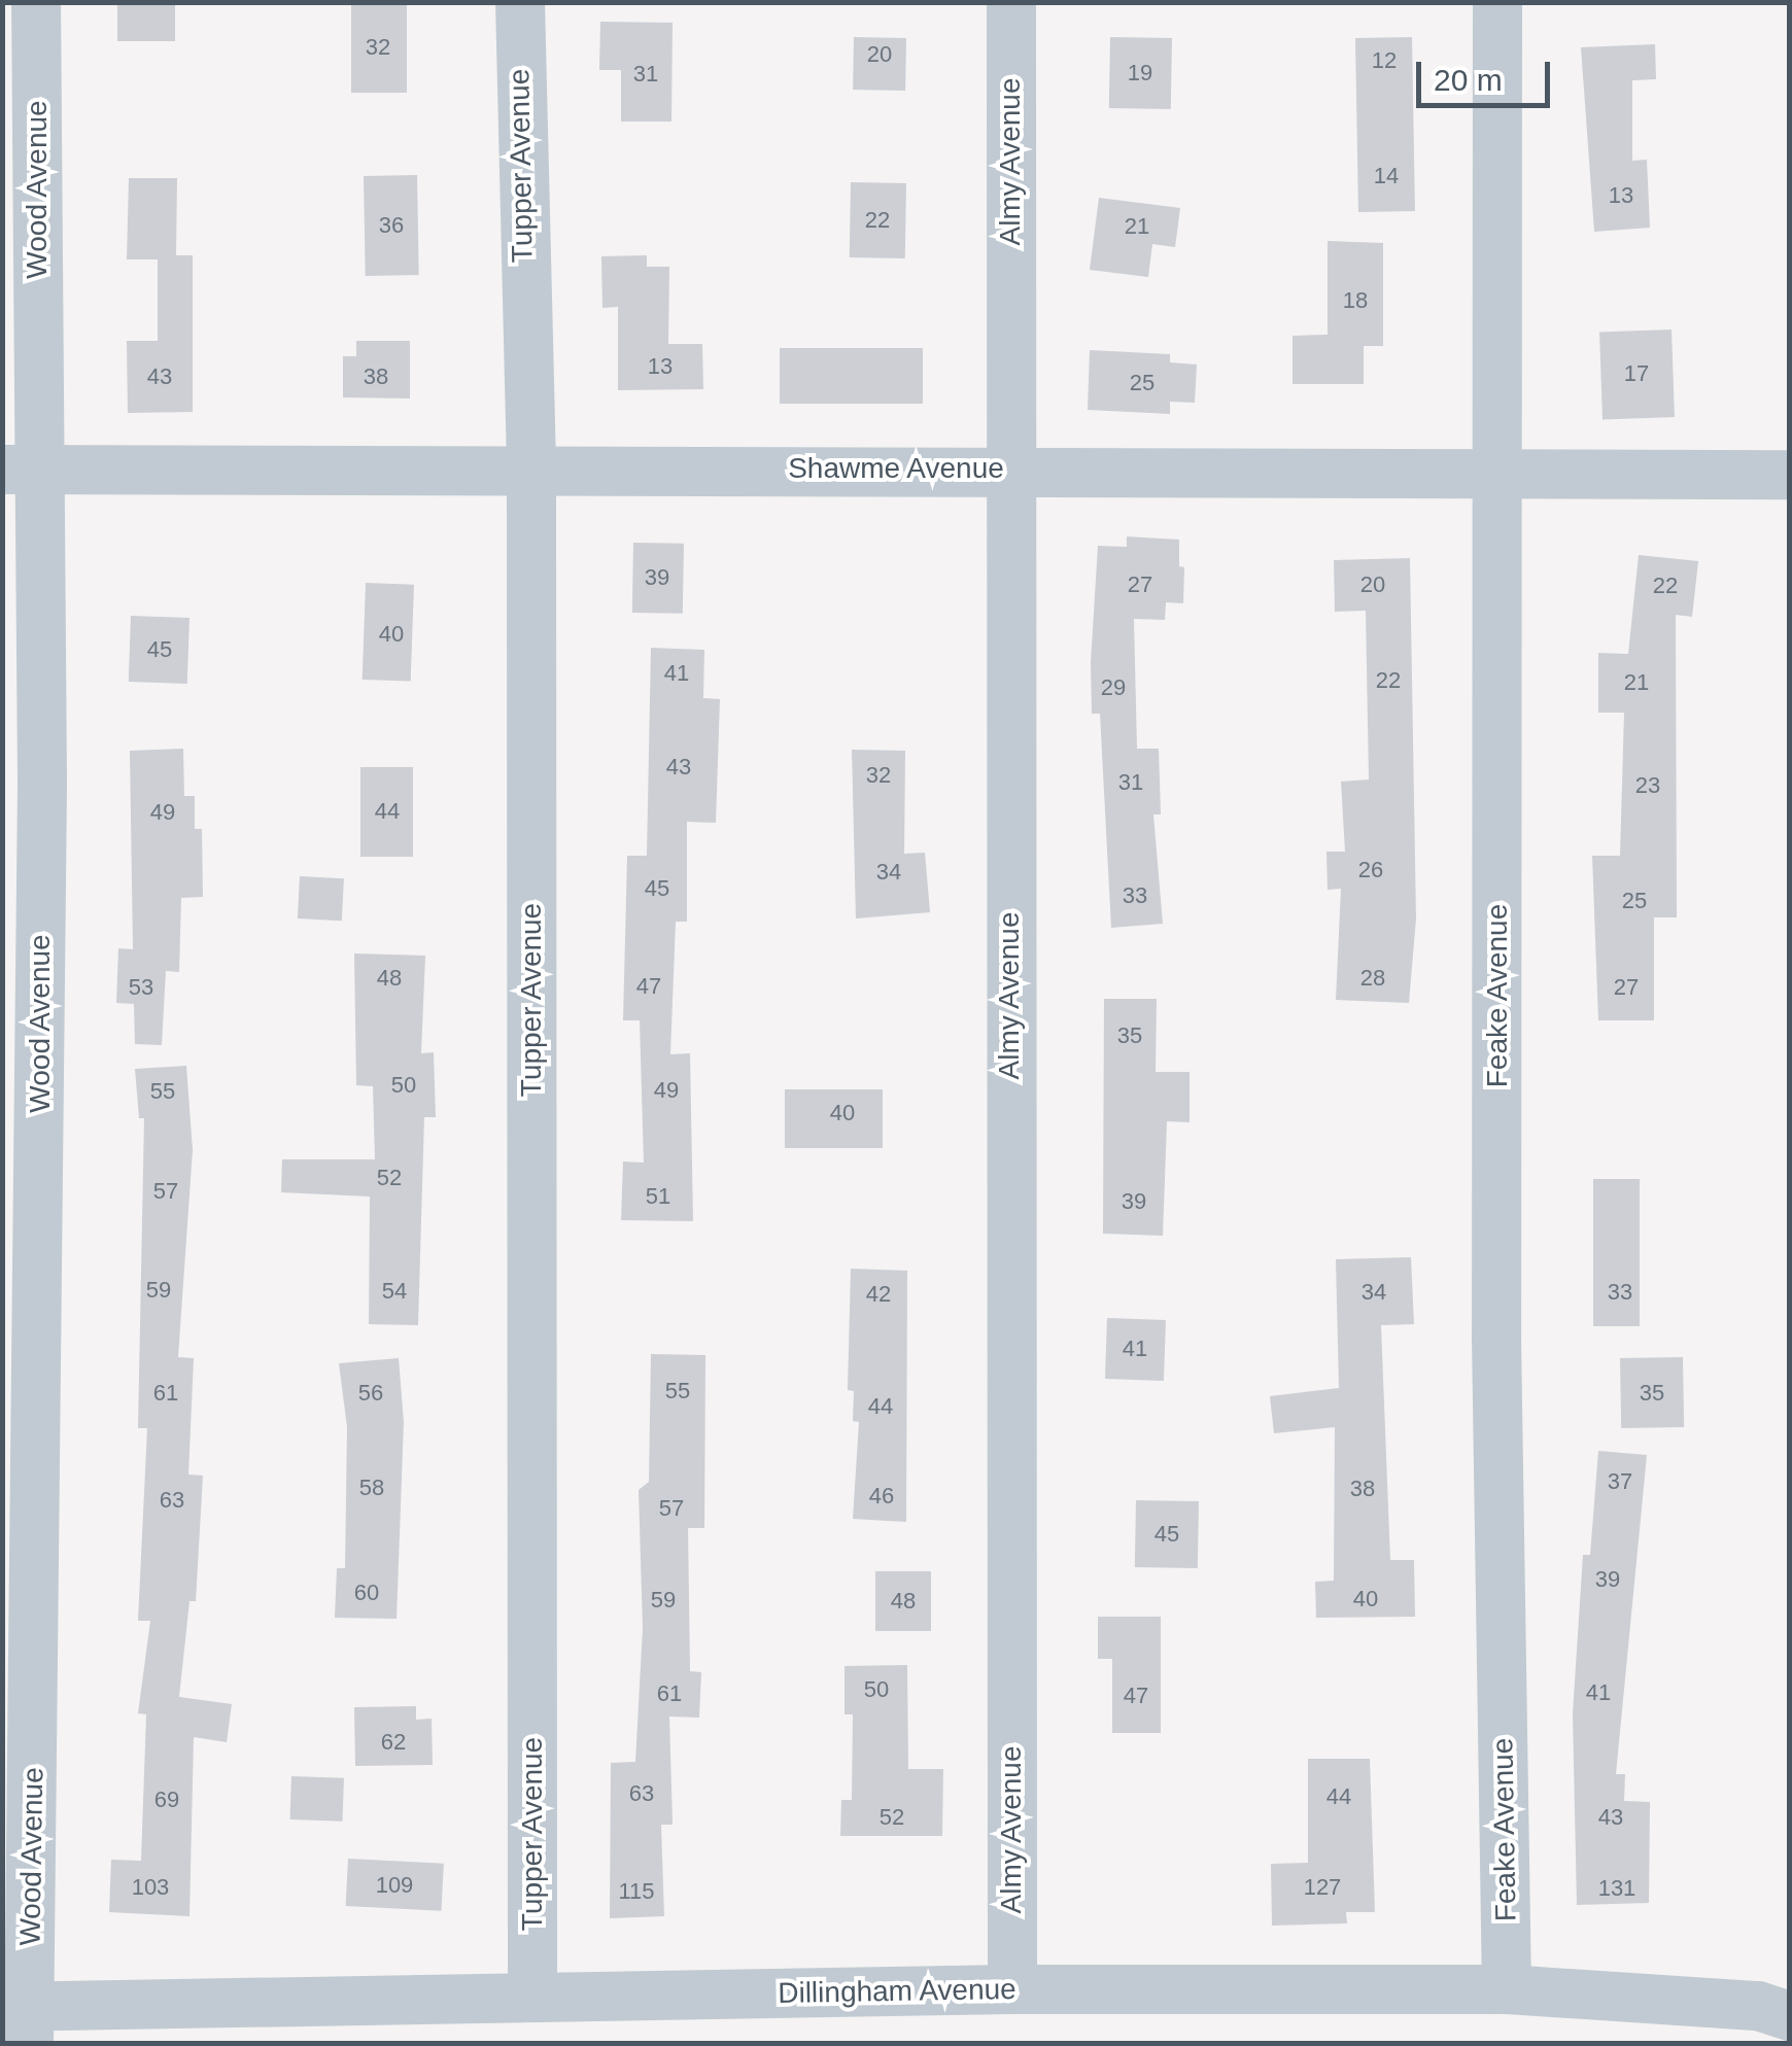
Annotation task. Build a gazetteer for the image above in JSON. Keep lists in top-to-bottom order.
{
  "streets": {
    "street": [
      "Almy Avenue",
      "Tupper Avenue",
      "Wood Avenue",
      "Shawme Avenue",
      "Feake Avenue",
      "Dillingham Avenue"
    ]
  },
  "crossings": [
    ["Almy Avenue", "Shawme Avenue"],
    ["Almy Avenue", "Dillingham Avenue"],
    ["Tupper Avenue", "Shawme Avenue"],
    ["Tupper Avenue", "Dillingham Avenue"],
    ["Wood Avenue", "Shawme Avenue"],
    ["Wood Avenue", "Dillingham Avenue"],
    ["Shawme Avenue", "Feake Avenue"],
    ["Feake Avenue", "Dillingham Avenue"]
  ],
  "house_numbers": [
    "32",
    "20",
    "12",
    "19",
    "31",
    "14",
    "13",
    "22",
    "36",
    "21",
    "18",
    "13",
    "17",
    "43",
    "38",
    "25",
    "39",
    "27",
    "20",
    "22",
    "40",
    "45",
    "41",
    "22",
    "21",
    "29",
    "43",
    "32",
    "31",
    "23",
    "44",
    "49",
    "26",
    "34",
    "45",
    "33",
    "25",
    "48",
    "28",
    "47",
    "53",
    "27",
    "35",
    "50",
    "49",
    "55",
    "40",
    "52",
    "57",
    "51",
    "39",
    "59",
    "54",
    "34",
    "33",
    "42",
    "41",
    "55",
    "61",
    "56",
    "35",
    "44",
    "37",
    "58",
    "38",
    "46",
    "63",
    "57",
    "45",
    "39",
    "60",
    "40",
    "59",
    "48",
    "50",
    "41",
    "61",
    "47",
    "62",
    "63",
    "44",
    "69",
    "52",
    "43",
    "109",
    "103",
    "127",
    "131",
    "115"
  ],
  "scale_bar": "20 m"
}
